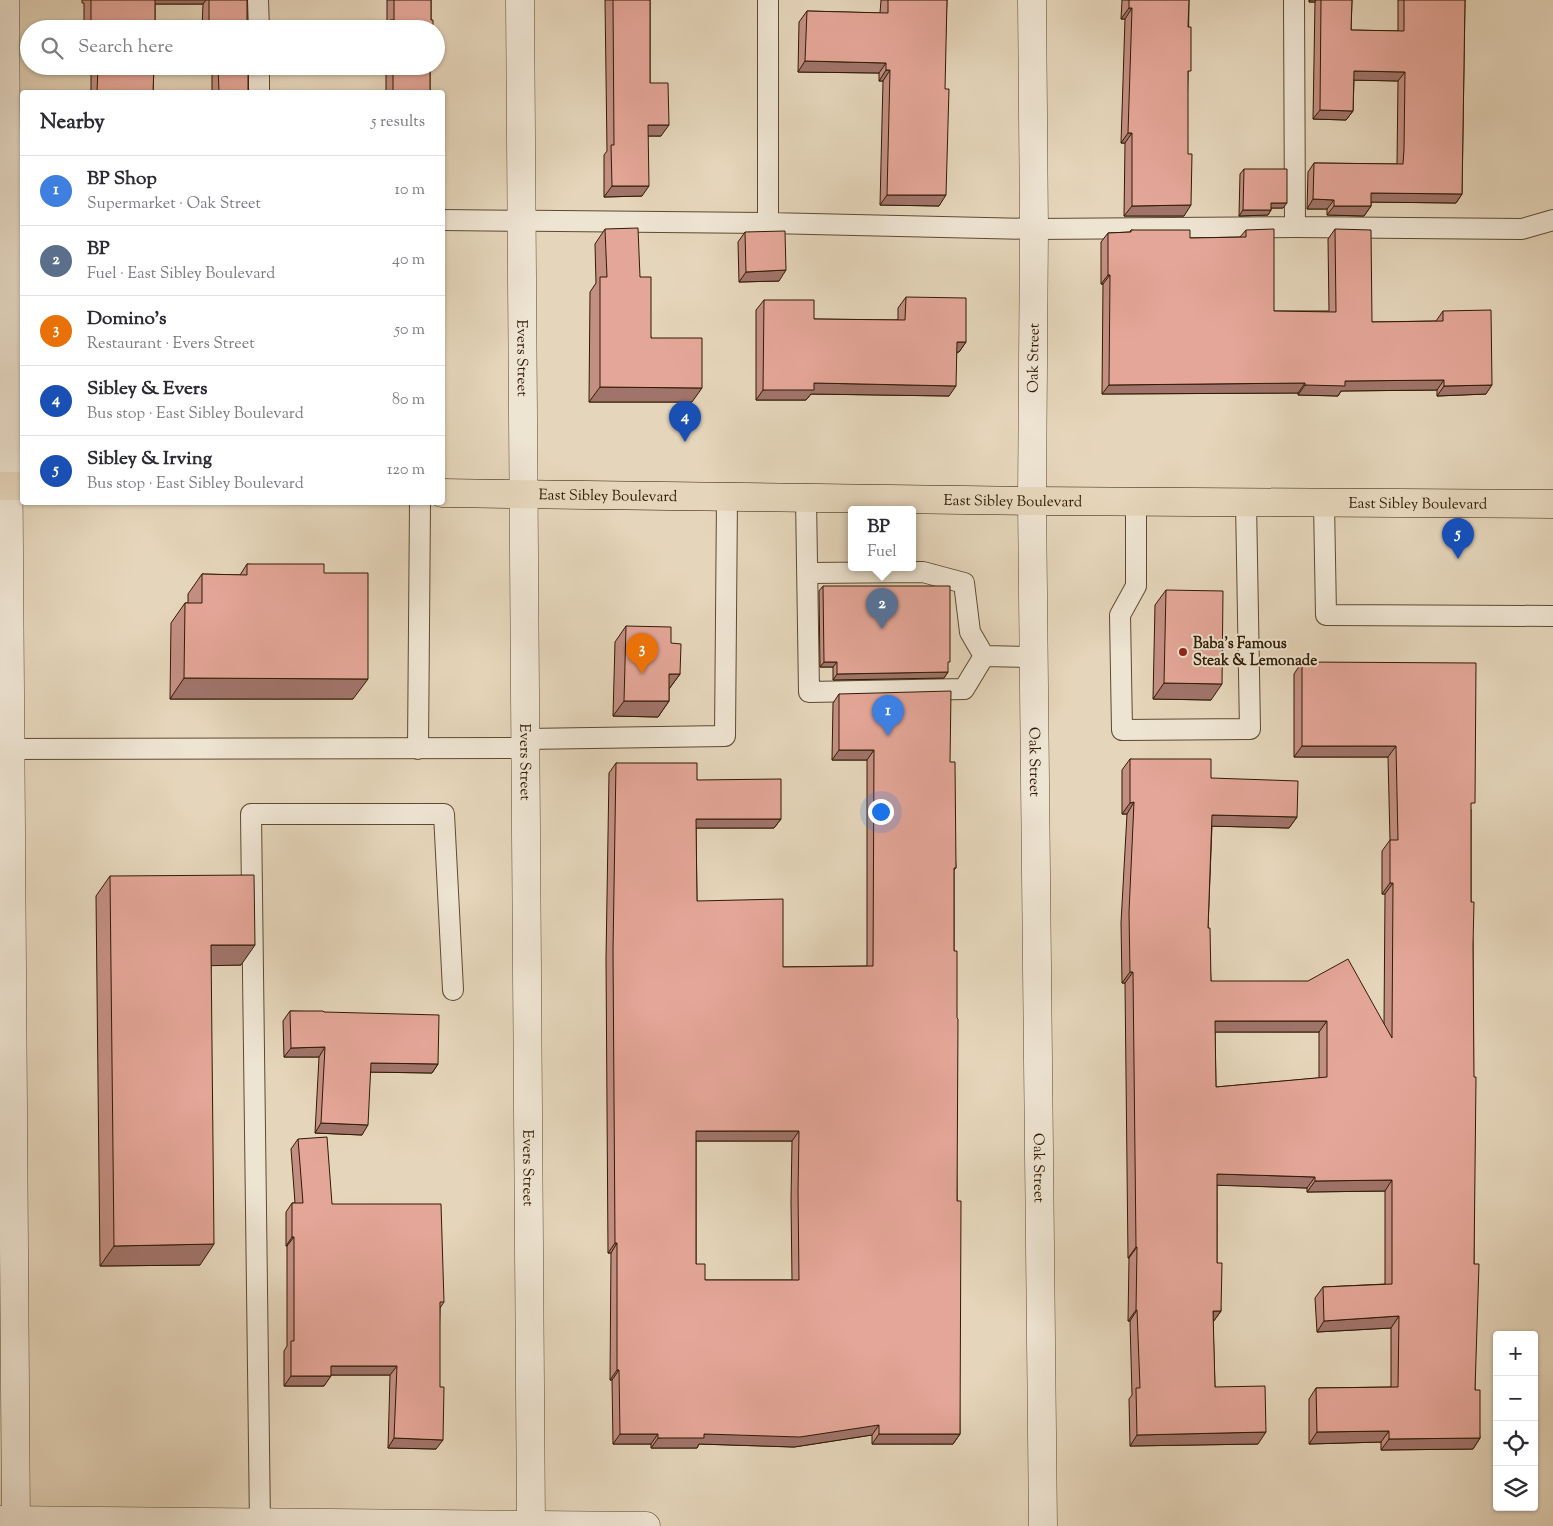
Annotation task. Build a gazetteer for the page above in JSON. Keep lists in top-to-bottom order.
{
  "streets": {
    "main road": ["East Sibley Boulevard"],
    "street": ["Evers Street", "Oak Street"]
  },
  "crossings": [
    ["Evers Street", "East Sibley Boulevard"],
    ["Oak Street", "East Sibley Boulevard"]
  ],
  "places": ["Baba's Famous Steak & Lemonade"],
  "page": {
    "search": "Search here",
    "heading": ["Nearby", "5 results"],
    "list": [
      {
        "mark": "1",
        "name": "BP Shop",
        "note": "Supermarket · Oak Street",
        "value": "10 m"
      },
      {
        "mark": "2",
        "name": "BP",
        "note": "Fuel · East Sibley Boulevard",
        "value": "40 m"
      },
      {
        "mark": "3",
        "name": "Domino's",
        "note": "Restaurant · Evers Street",
        "value": "50 m"
      },
      {
        "mark": "4",
        "name": "Sibley & Evers",
        "note": "Bus stop · East Sibley Boulevard",
        "value": "80 m"
      },
      {
        "mark": "5",
        "name": "Sibley & Irving",
        "note": "Bus stop · East Sibley Boulevard",
        "value": "120 m"
      }
    ],
    "pins": [
      "4",
      "5",
      "2",
      "3",
      "1"
    ],
    "popup": ["BP", "Fuel"],
    "map_buttons": ["+", "−"]
  }
}
